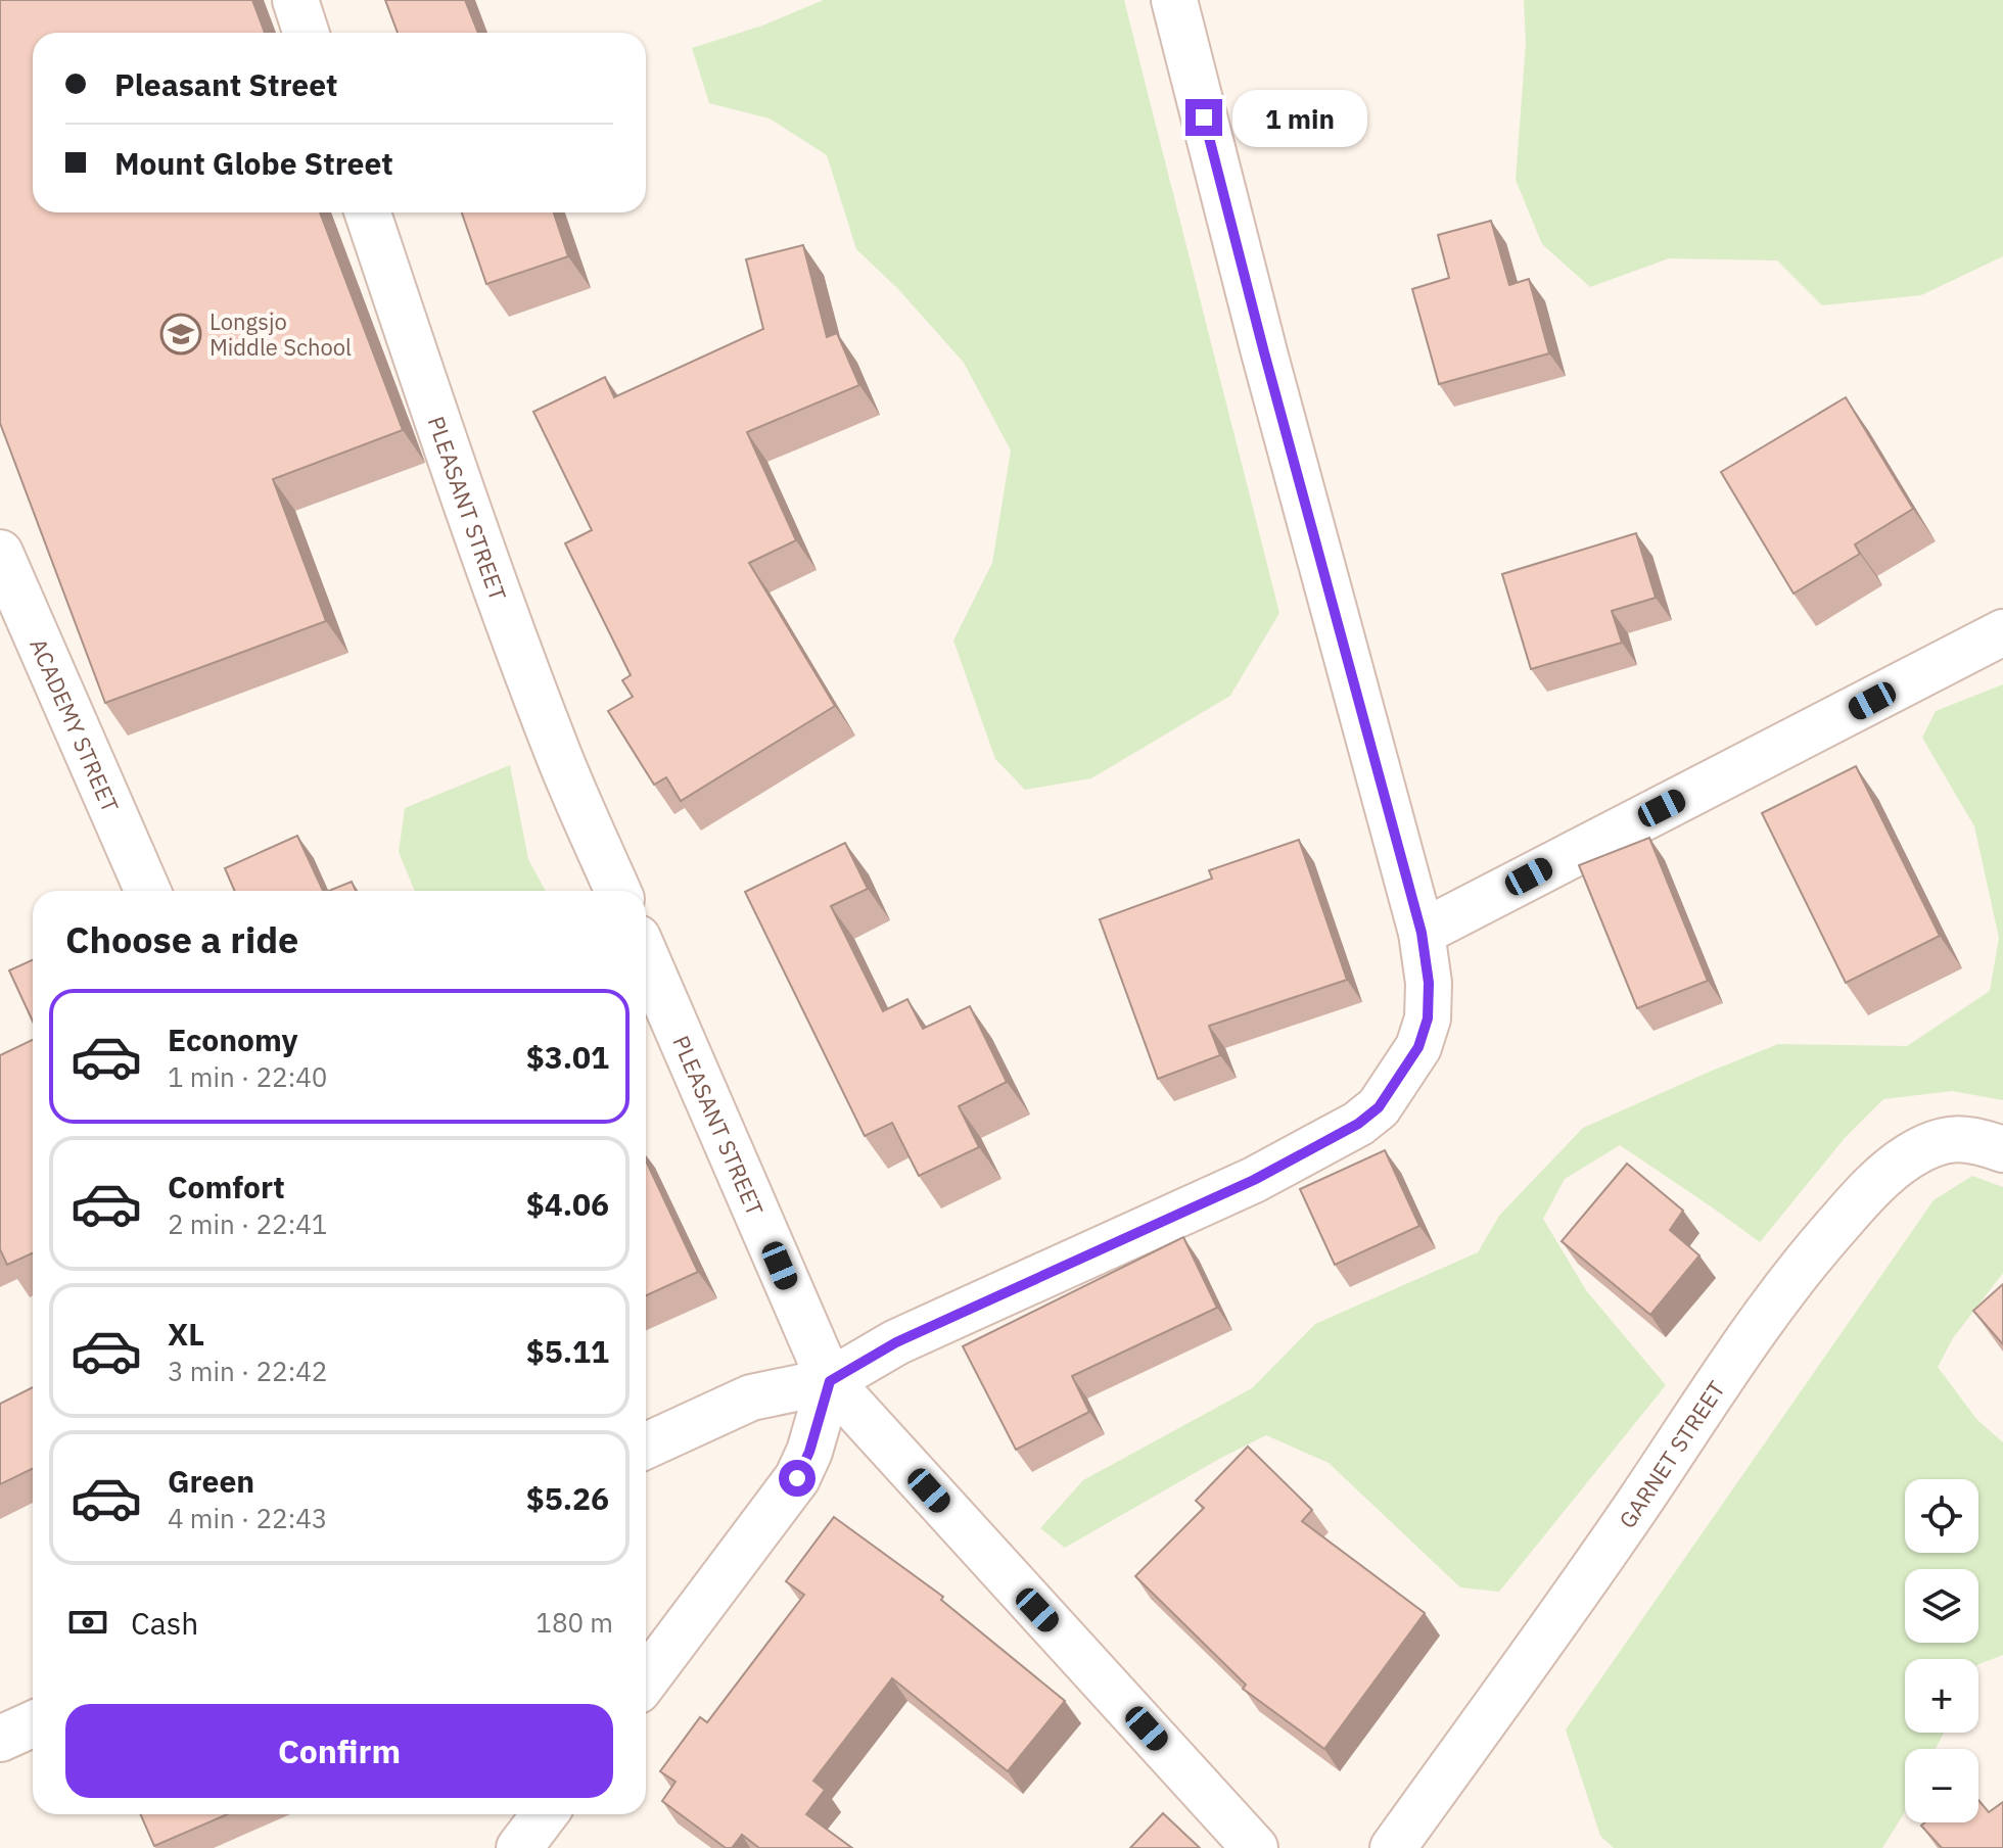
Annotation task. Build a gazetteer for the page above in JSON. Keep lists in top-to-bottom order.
{
  "streets": {
    "street": ["PLEASANT STREET", "ACADEMY STREET", "GARNET STREET"]
  },
  "places": {
    "school or university": ["Longsjo Middle School"]
  },
  "page": {
    "banner": ["Pleasant Street", "Mount Globe Street"],
    "bubble": "1 min",
    "heading": "Choose a ride",
    "list": [
      {
        "name": "Economy",
        "note": "1 min · 22:40",
        "value": "$3.01"
      },
      {
        "name": "Comfort",
        "note": "2 min · 22:41",
        "value": "$4.06"
      },
      {
        "name": "XL",
        "note": "3 min · 22:42",
        "value": "$5.11"
      },
      {
        "name": "Green",
        "note": "4 min · 22:43",
        "value": "$5.26"
      }
    ],
    "map_buttons": ["+", "−"],
    "pay": ["Cash", "180 m"],
    "buttons": "Confirm"
  }
}
